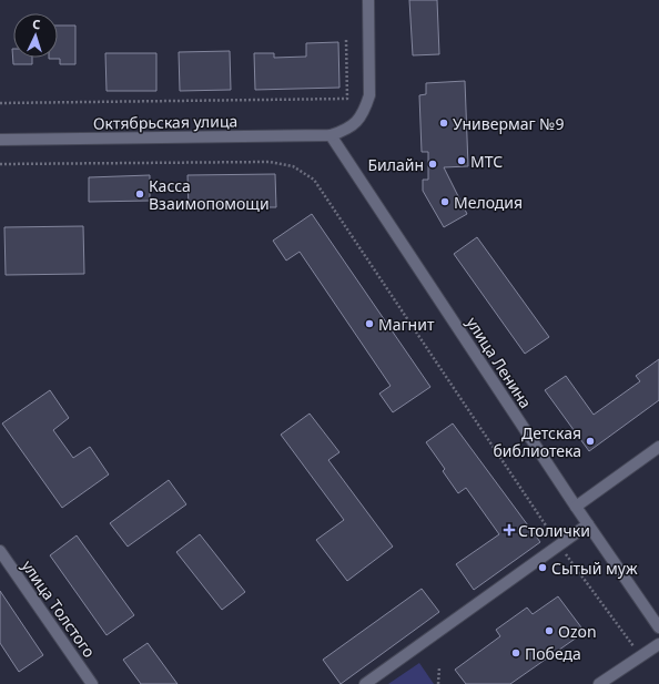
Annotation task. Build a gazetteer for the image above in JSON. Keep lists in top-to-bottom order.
{
  "streets": {
    "street": ["Октябрьская улица", "улица Ленина", "улица Толстого"]
  },
  "crossings": [
    ["Октябрьская улица", "улица Ленина"]
  ],
  "places": {
    "other": [
      "Универмаг №9",
      "МТС",
      "Билайн",
      "Касса Взаимопомощи",
      "Мелодия",
      "Магнит",
      "Детская библиотека",
      "Сытый муж",
      "Ozon",
      "Победа"
    ],
    "health": ["Столички"]
  },
  "north": "top"
}
